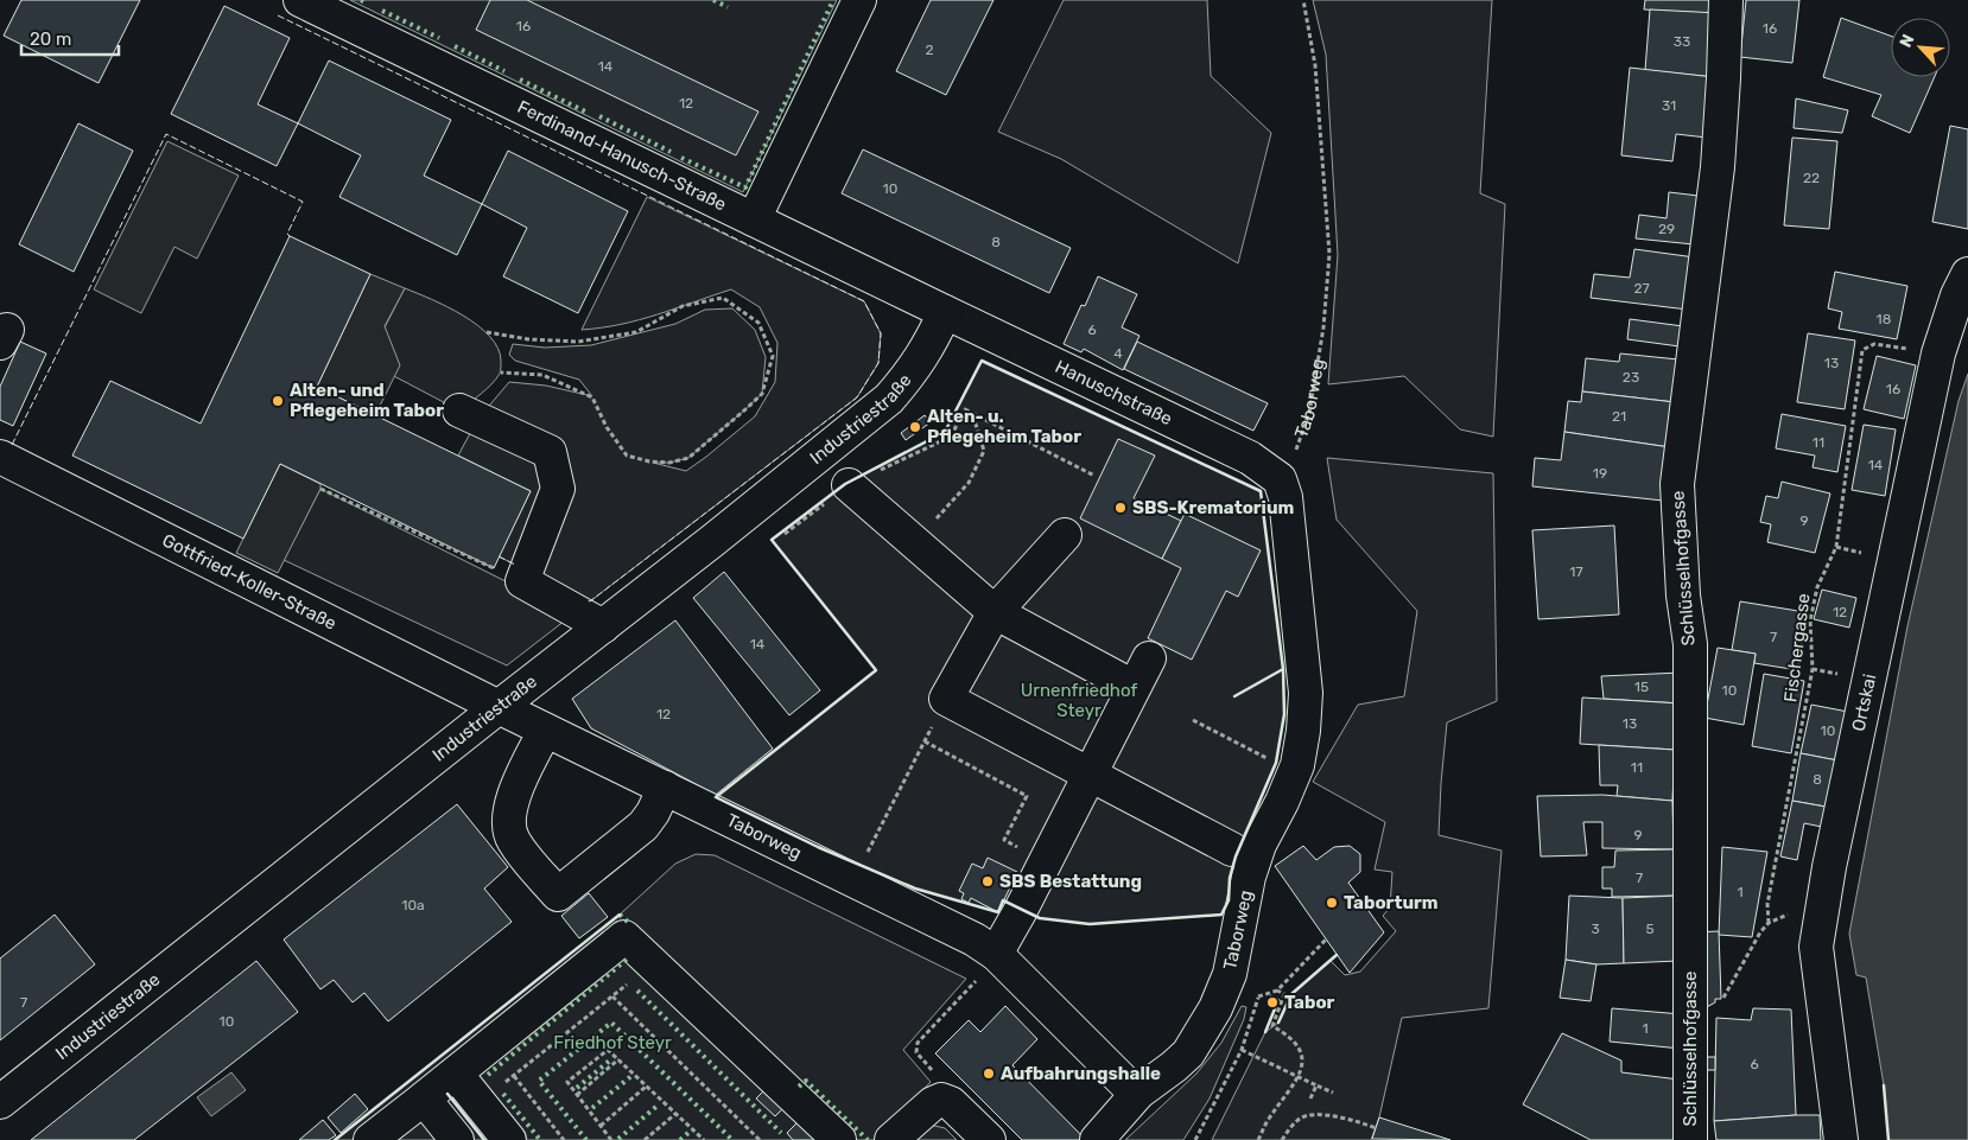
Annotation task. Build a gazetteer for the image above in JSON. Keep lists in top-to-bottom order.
{
  "streets": {
    "street": [
      "Ferdinand-Hanusch-Straße",
      "Hanuschstraße",
      "Taborweg",
      "Industriestraße",
      "Schlüsselhofgasse",
      "Gottfried-Koller-Straße",
      "Ortskai"
    ],
    "path": ["Fischergasse"]
  },
  "crossings": [
    ["Ferdinand-Hanusch-Straße", "Hanuschstraße"],
    ["Ferdinand-Hanusch-Straße", "Industriestraße"],
    ["Hanuschstraße", "Taborweg"],
    ["Hanuschstraße", "Industriestraße"],
    ["Taborweg", "Industriestraße"],
    ["Taborweg", "Gottfried-Koller-Straße"],
    ["Industriestraße", "Gottfried-Koller-Straße"],
    ["Fischergasse", "Ortskai"]
  ],
  "parks": ["Urnenfriedhof Steyr", "Friedhof Steyr"],
  "places": [
    "Alten- und Pflegeheim Tabor",
    "Alten- u. Pflegeheim Tabor",
    "SBS-Krematorium",
    "SBS Bestattung",
    "Taborturm",
    "Tabor",
    "Aufbahrungshalle"
  ],
  "house_numbers": [
    "16",
    "16",
    "33",
    "2",
    "14",
    "12",
    "31",
    "22",
    "10",
    "29",
    "8",
    "27",
    "18",
    "6",
    "4",
    "13",
    "23",
    "16",
    "21",
    "11",
    "14",
    "19",
    "9",
    "17",
    "12",
    "7",
    "14",
    "15",
    "10",
    "12",
    "13",
    "10",
    "11",
    "8",
    "9",
    "7",
    "1",
    "10a",
    "3",
    "5",
    "7",
    "10",
    "1",
    "6"
  ],
  "scale_bar": "20 m",
  "north": "top left"
}
